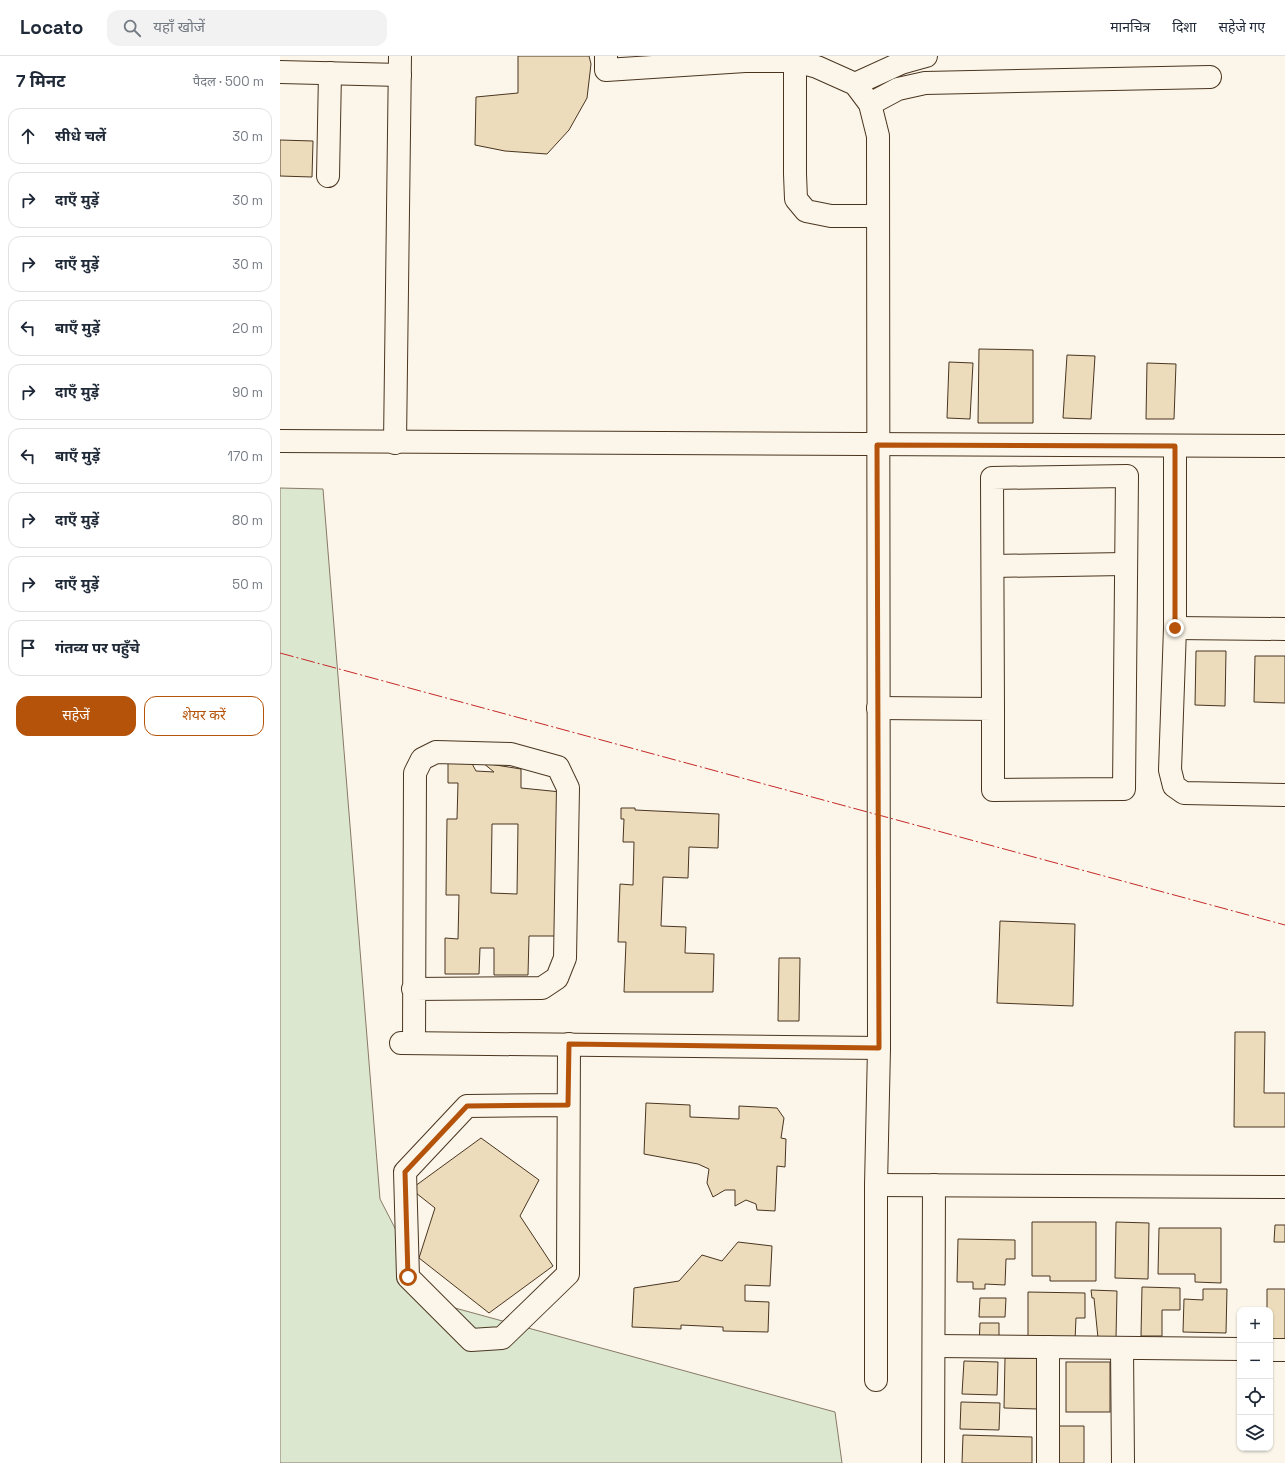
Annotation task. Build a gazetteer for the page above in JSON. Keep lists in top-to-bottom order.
{
  "page": {
    "header": "Locato",
    "search": "यहाँ खोजें",
    "nav": ["मानचित्र", "दिशा", "सहेजे गए"],
    "heading": ["7 मिनट", "पैदल · 500 m"],
    "list": [
      ["सीधे चलें", "30 m"],
      ["दाएँ मुड़ें", "30 m"],
      ["दाएँ मुड़ें", "30 m"],
      ["बाएँ मुड़ें", "20 m"],
      ["दाएँ मुड़ें", "90 m"],
      ["बाएँ मुड़ें", "170 m"],
      ["दाएँ मुड़ें", "80 m"],
      ["दाएँ मुड़ें", "50 m"],
      "गंतव्य पर पहुँचे"
    ],
    "buttons": ["सहेजें", "शेयर करें"],
    "map_buttons": ["+", "−"]
  }
}
